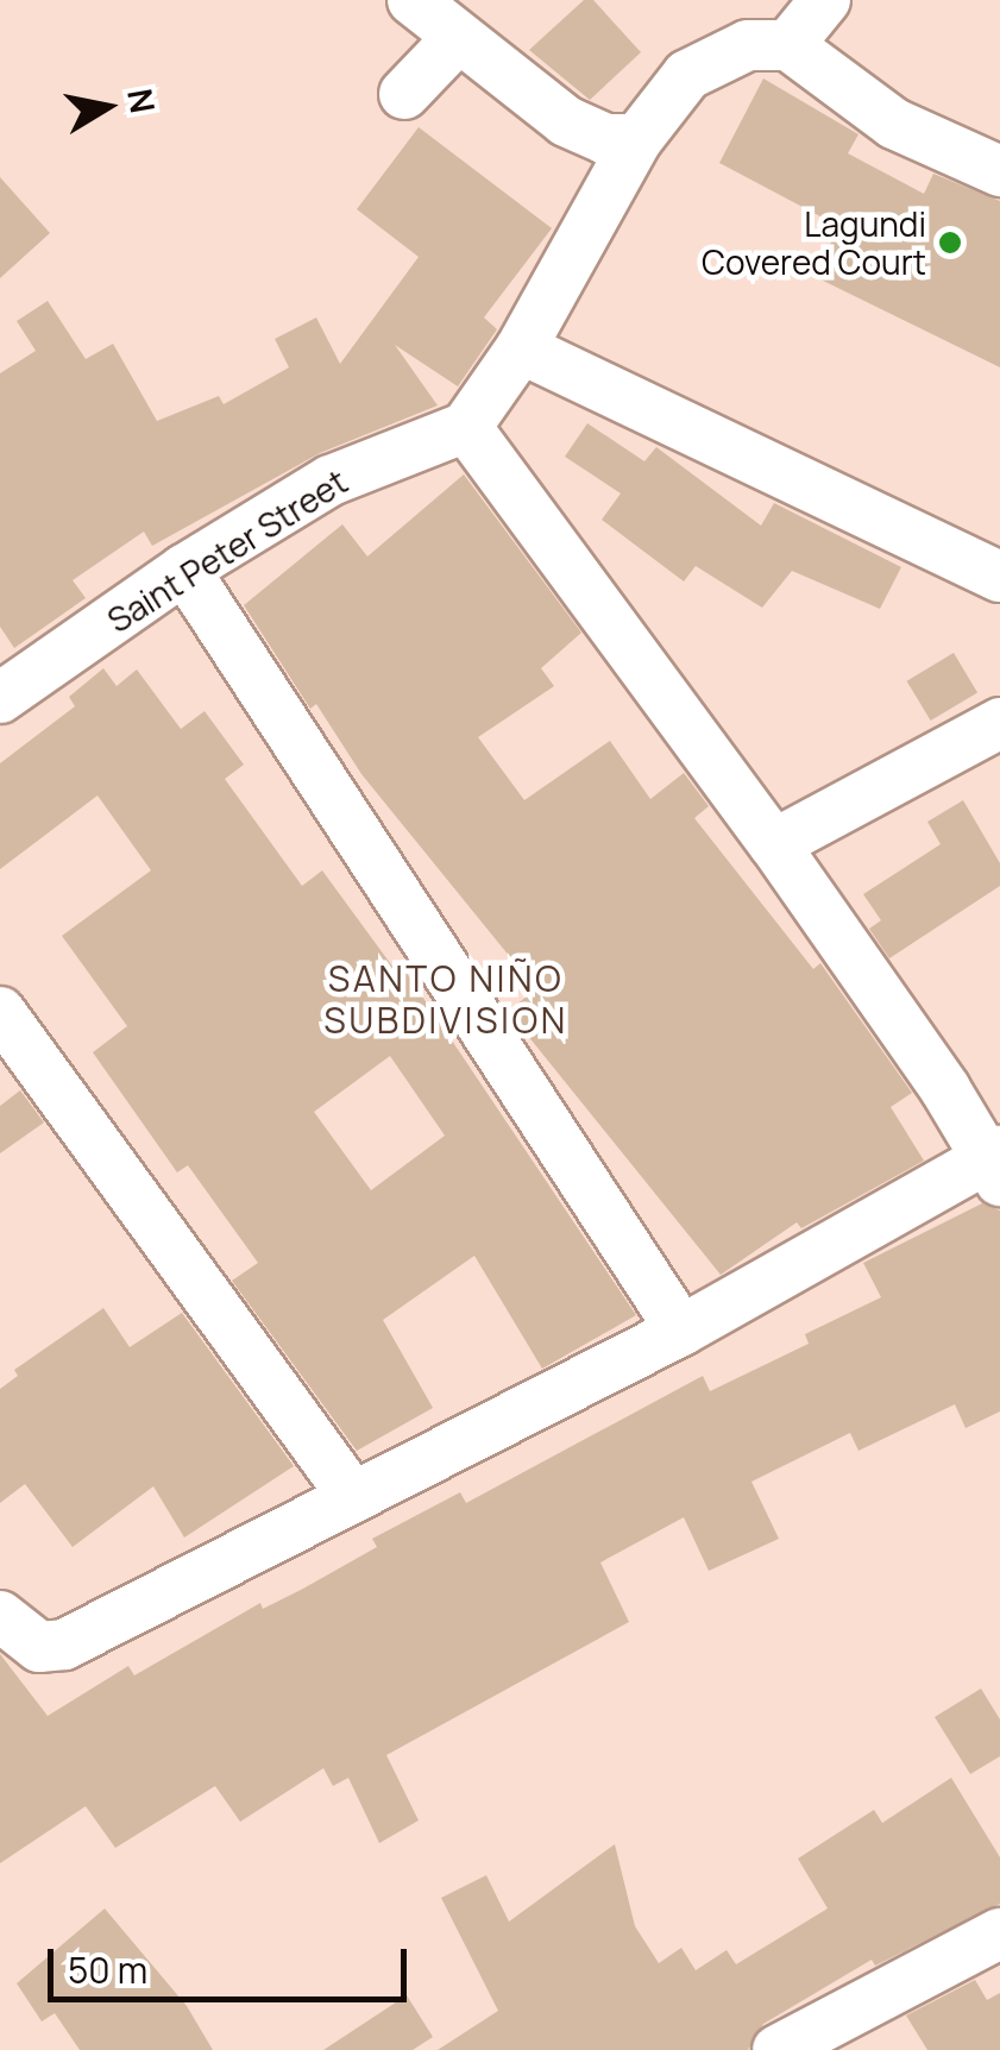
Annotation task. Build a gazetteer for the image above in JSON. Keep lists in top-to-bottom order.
{
  "streets": {
    "street": ["Saint Peter Street"]
  },
  "districts": ["SANTO NIÑO SUBDIVISION"],
  "places": ["Lagundi Covered Court"],
  "scale_bar": "50 m",
  "north": "right"
}
